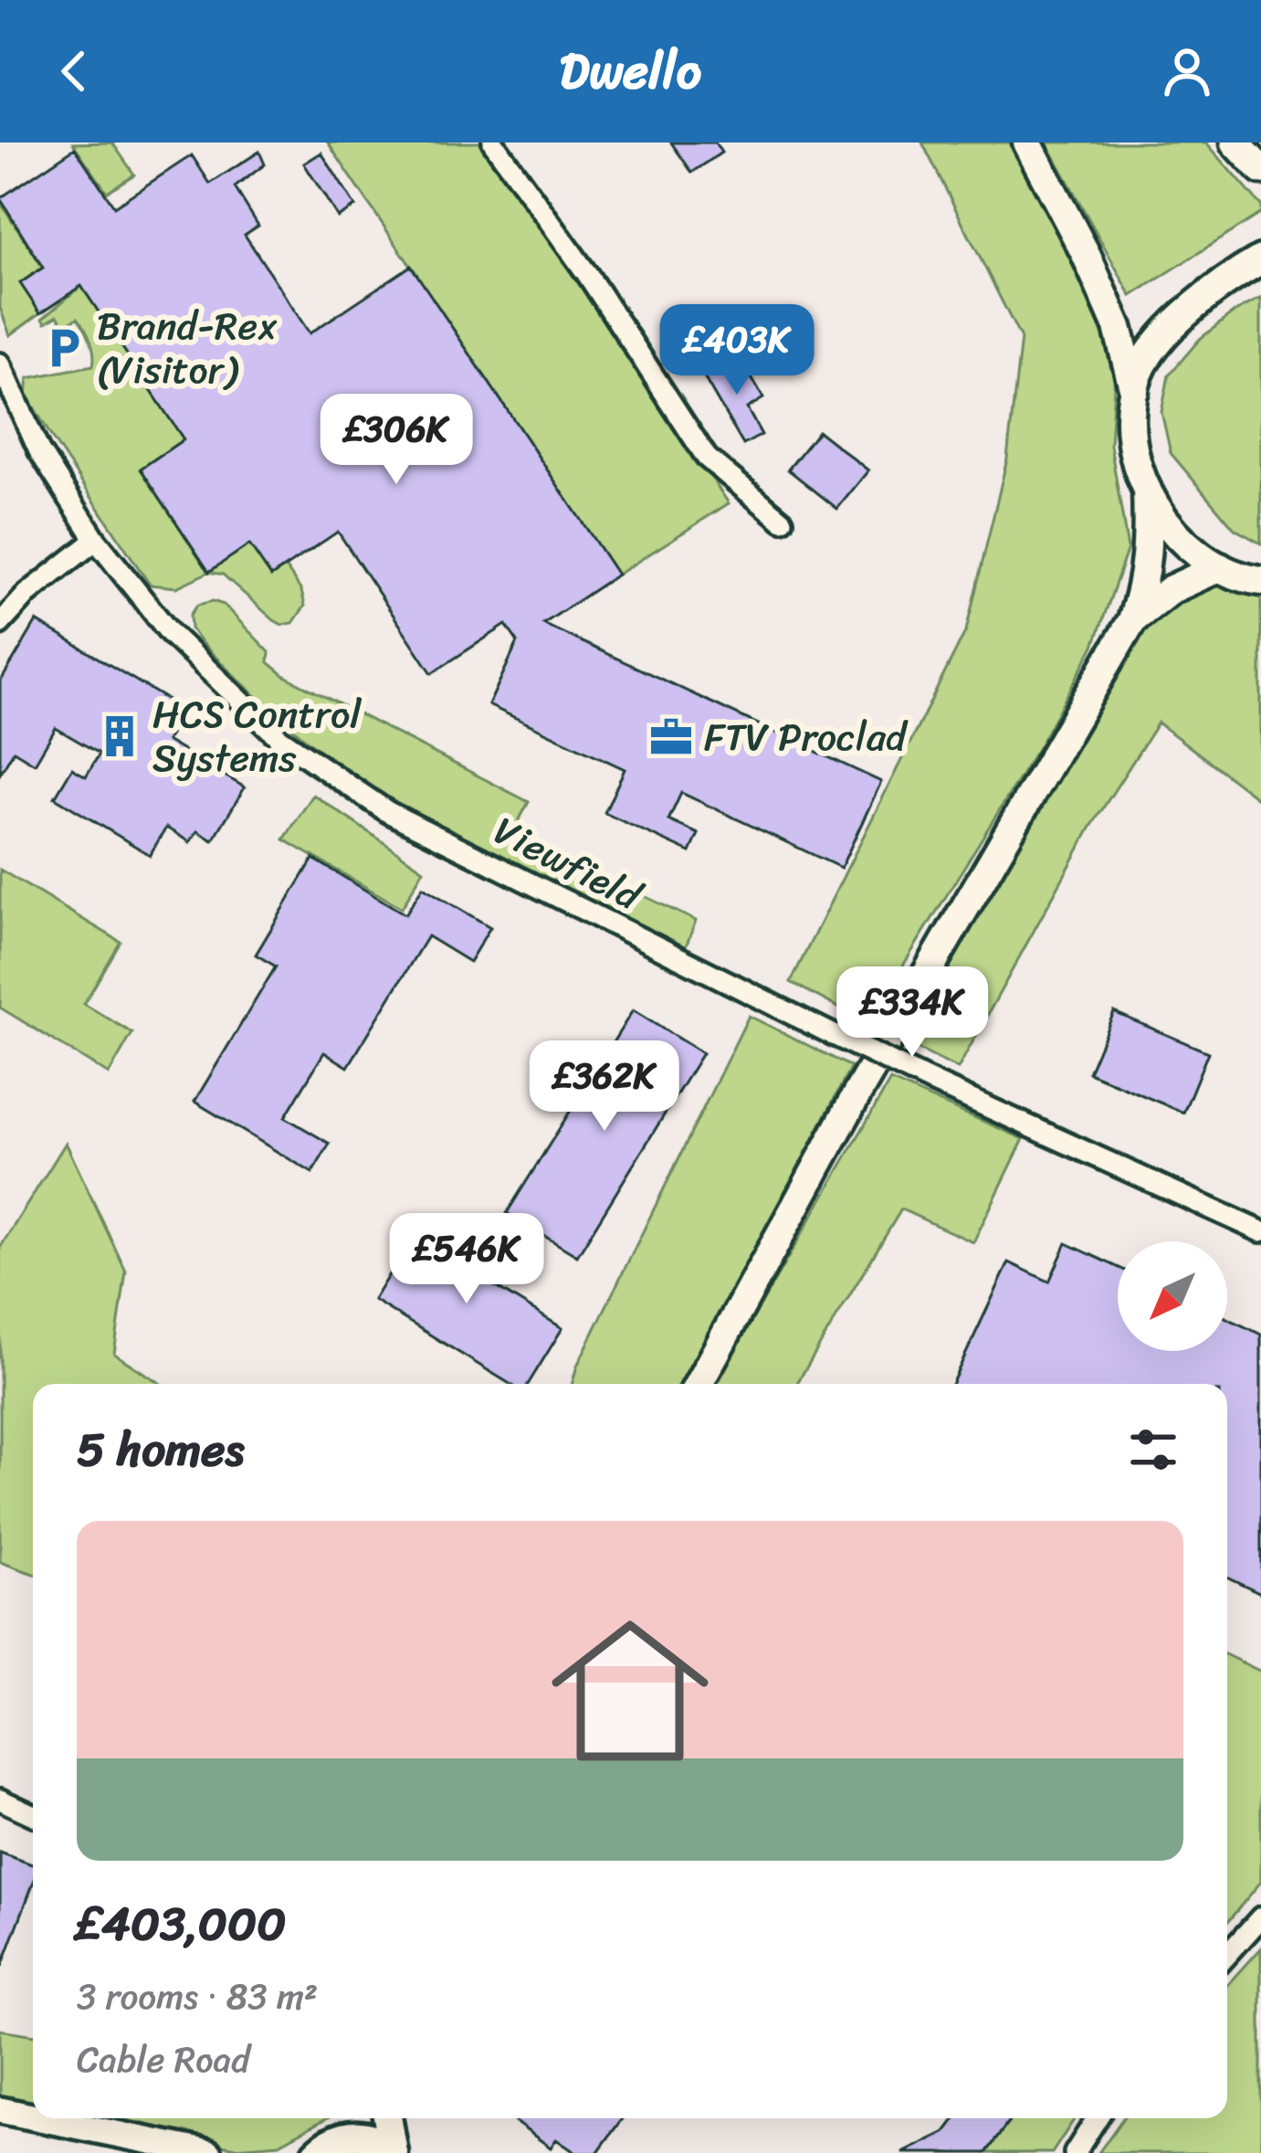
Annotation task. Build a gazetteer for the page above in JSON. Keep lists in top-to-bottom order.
{
  "streets": {
    "street": ["Viewfield"]
  },
  "places": {
    "parking": ["Brand-Rex (Visitor)"],
    "building": ["HCS Control Systems"],
    "office": ["FTV Proclad"]
  },
  "north": "bottom left",
  "page": {
    "header": "Dwello",
    "price": [
      "£403K",
      "£306K",
      "£334K",
      "£362K",
      "£546K"
    ],
    "heading": "5 homes",
    "list": [
      {
        "name": "£403,000",
        "note": "3 rooms · 83 m² · Cable Road"
      }
    ]
  }
}
